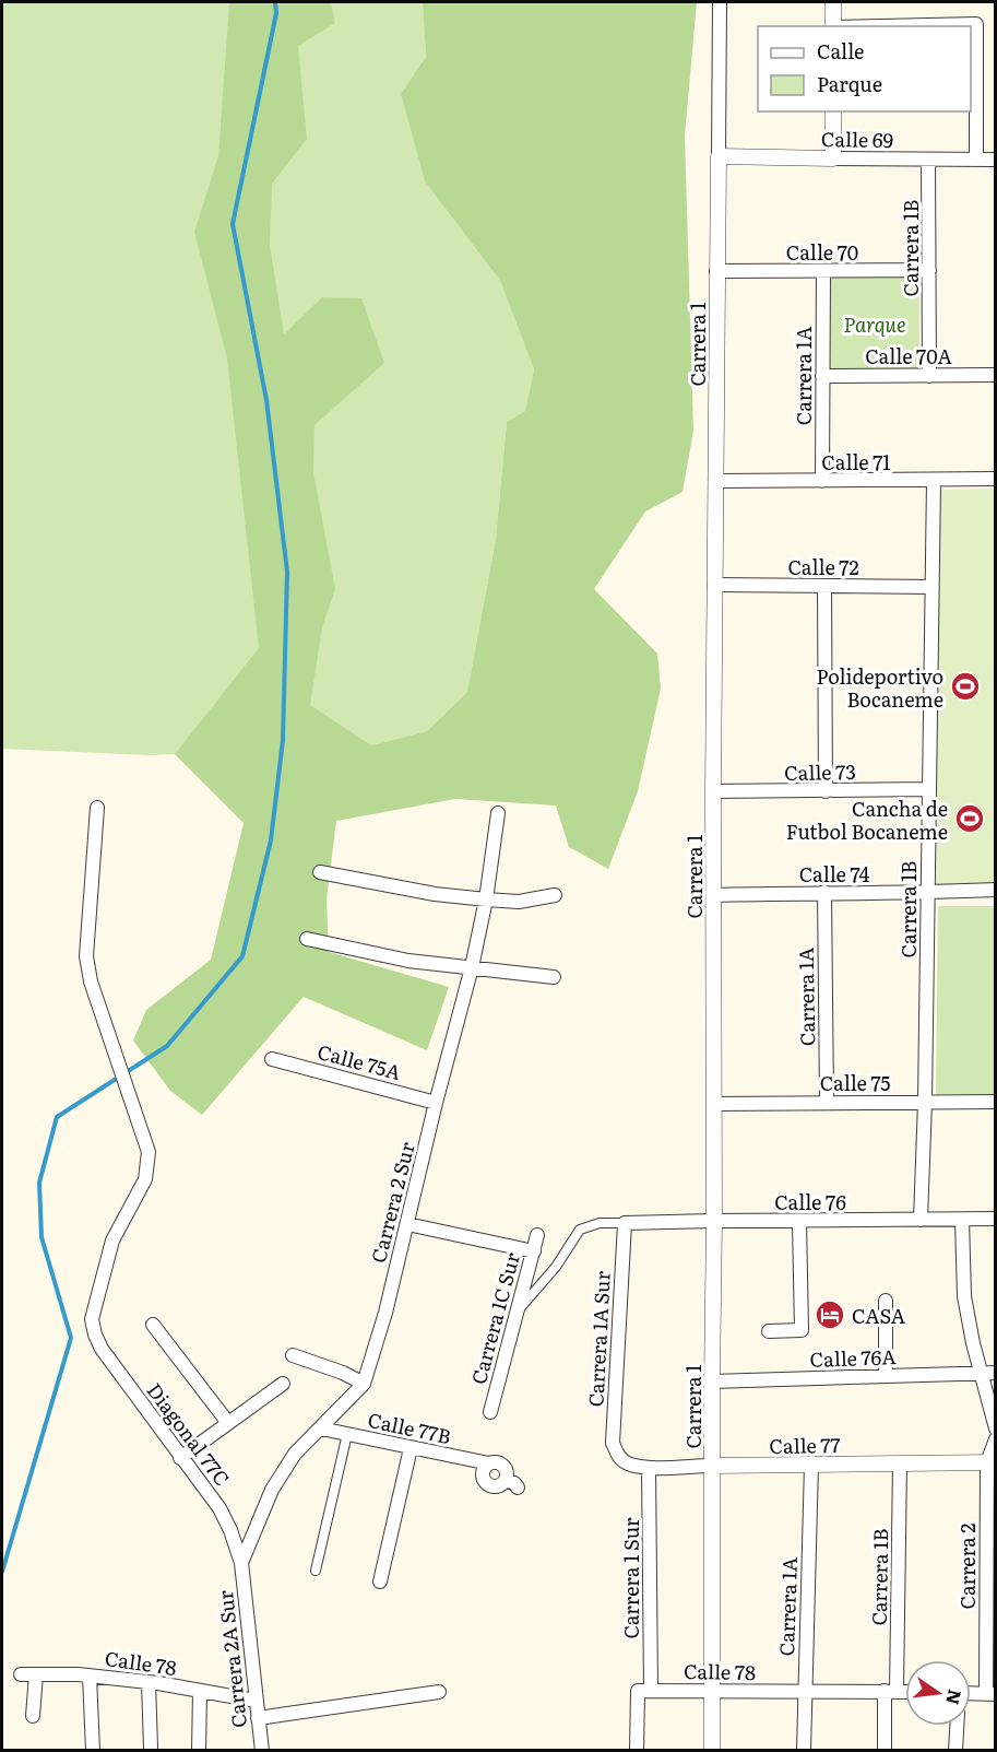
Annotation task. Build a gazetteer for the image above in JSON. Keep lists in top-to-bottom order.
{
  "streets": {
    "street": [
      "Calle 69",
      "Carrera 1B",
      "Calle 70",
      "Carrera 1",
      "Calle 70A",
      "Carrera 1A",
      "Calle 71",
      "Calle 72",
      "Calle 73",
      "Calle 74",
      "Calle 75A",
      "Calle 75",
      "Calle 76",
      "Carrera 2 Sur",
      "Carrera 1C Sur",
      "Carrera 1A Sur",
      "Calle 76A",
      "Calle 77B",
      "Diagonal 77C",
      "Calle 77",
      "Carrera 2",
      "Carrera 1 Sur",
      "Carrera 2A Sur",
      "Calle 78"
    ]
  },
  "crossings": [
    ["Calle 69", "Carrera 1B"],
    ["Calle 69", "Carrera 1"],
    ["Carrera 1B", "Calle 70"],
    ["Carrera 1B", "Calle 70A"],
    ["Carrera 1B", "Calle 71"],
    ["Carrera 1B", "Calle 72"],
    ["Carrera 1B", "Calle 73"],
    ["Carrera 1B", "Calle 74"],
    ["Carrera 1B", "Calle 75"],
    ["Carrera 1B", "Calle 76"],
    ["Carrera 1B", "Calle 77"],
    ["Carrera 1B", "Calle 78"],
    ["Calle 70", "Carrera 1"],
    ["Calle 70", "Carrera 1A"],
    ["Carrera 1", "Calle 71"],
    ["Carrera 1", "Calle 72"],
    ["Carrera 1", "Calle 73"],
    ["Carrera 1", "Calle 74"],
    ["Carrera 1", "Calle 75"],
    ["Carrera 1", "Calle 76"],
    ["Carrera 1", "Calle 76A"],
    ["Carrera 1", "Calle 77"],
    ["Carrera 1", "Calle 78"],
    ["Calle 70A", "Carrera 1A"],
    ["Carrera 1A", "Calle 71"],
    ["Carrera 1A", "Calle 74"],
    ["Carrera 1A", "Calle 75"],
    ["Carrera 1A", "Calle 77"],
    ["Carrera 1A", "Calle 78"],
    ["Calle 75A", "Carrera 2 Sur"],
    ["Calle 76", "Carrera 1A Sur"],
    ["Carrera 2 Sur", "Calle 77B"],
    ["Carrera 2 Sur", "Diagonal 77C"],
    ["Carrera 2 Sur", "Carrera 2A Sur"],
    ["Carrera 1A Sur", "Calle 77"],
    ["Diagonal 77C", "Carrera 2A Sur"],
    ["Calle 77", "Carrera 2"],
    ["Calle 77", "Carrera 1 Sur"],
    ["Carrera 1 Sur", "Calle 78"],
    ["Carrera 2A Sur", "Calle 78"]
  ],
  "parks": ["Parque"],
  "places": {
    "sports": ["Polideportivo Bocaneme", "Cancha de Futbol Bocaneme"],
    "hotel": ["CASA"]
  },
  "legend": ["Calle", "Parque"],
  "north": "right"
}
